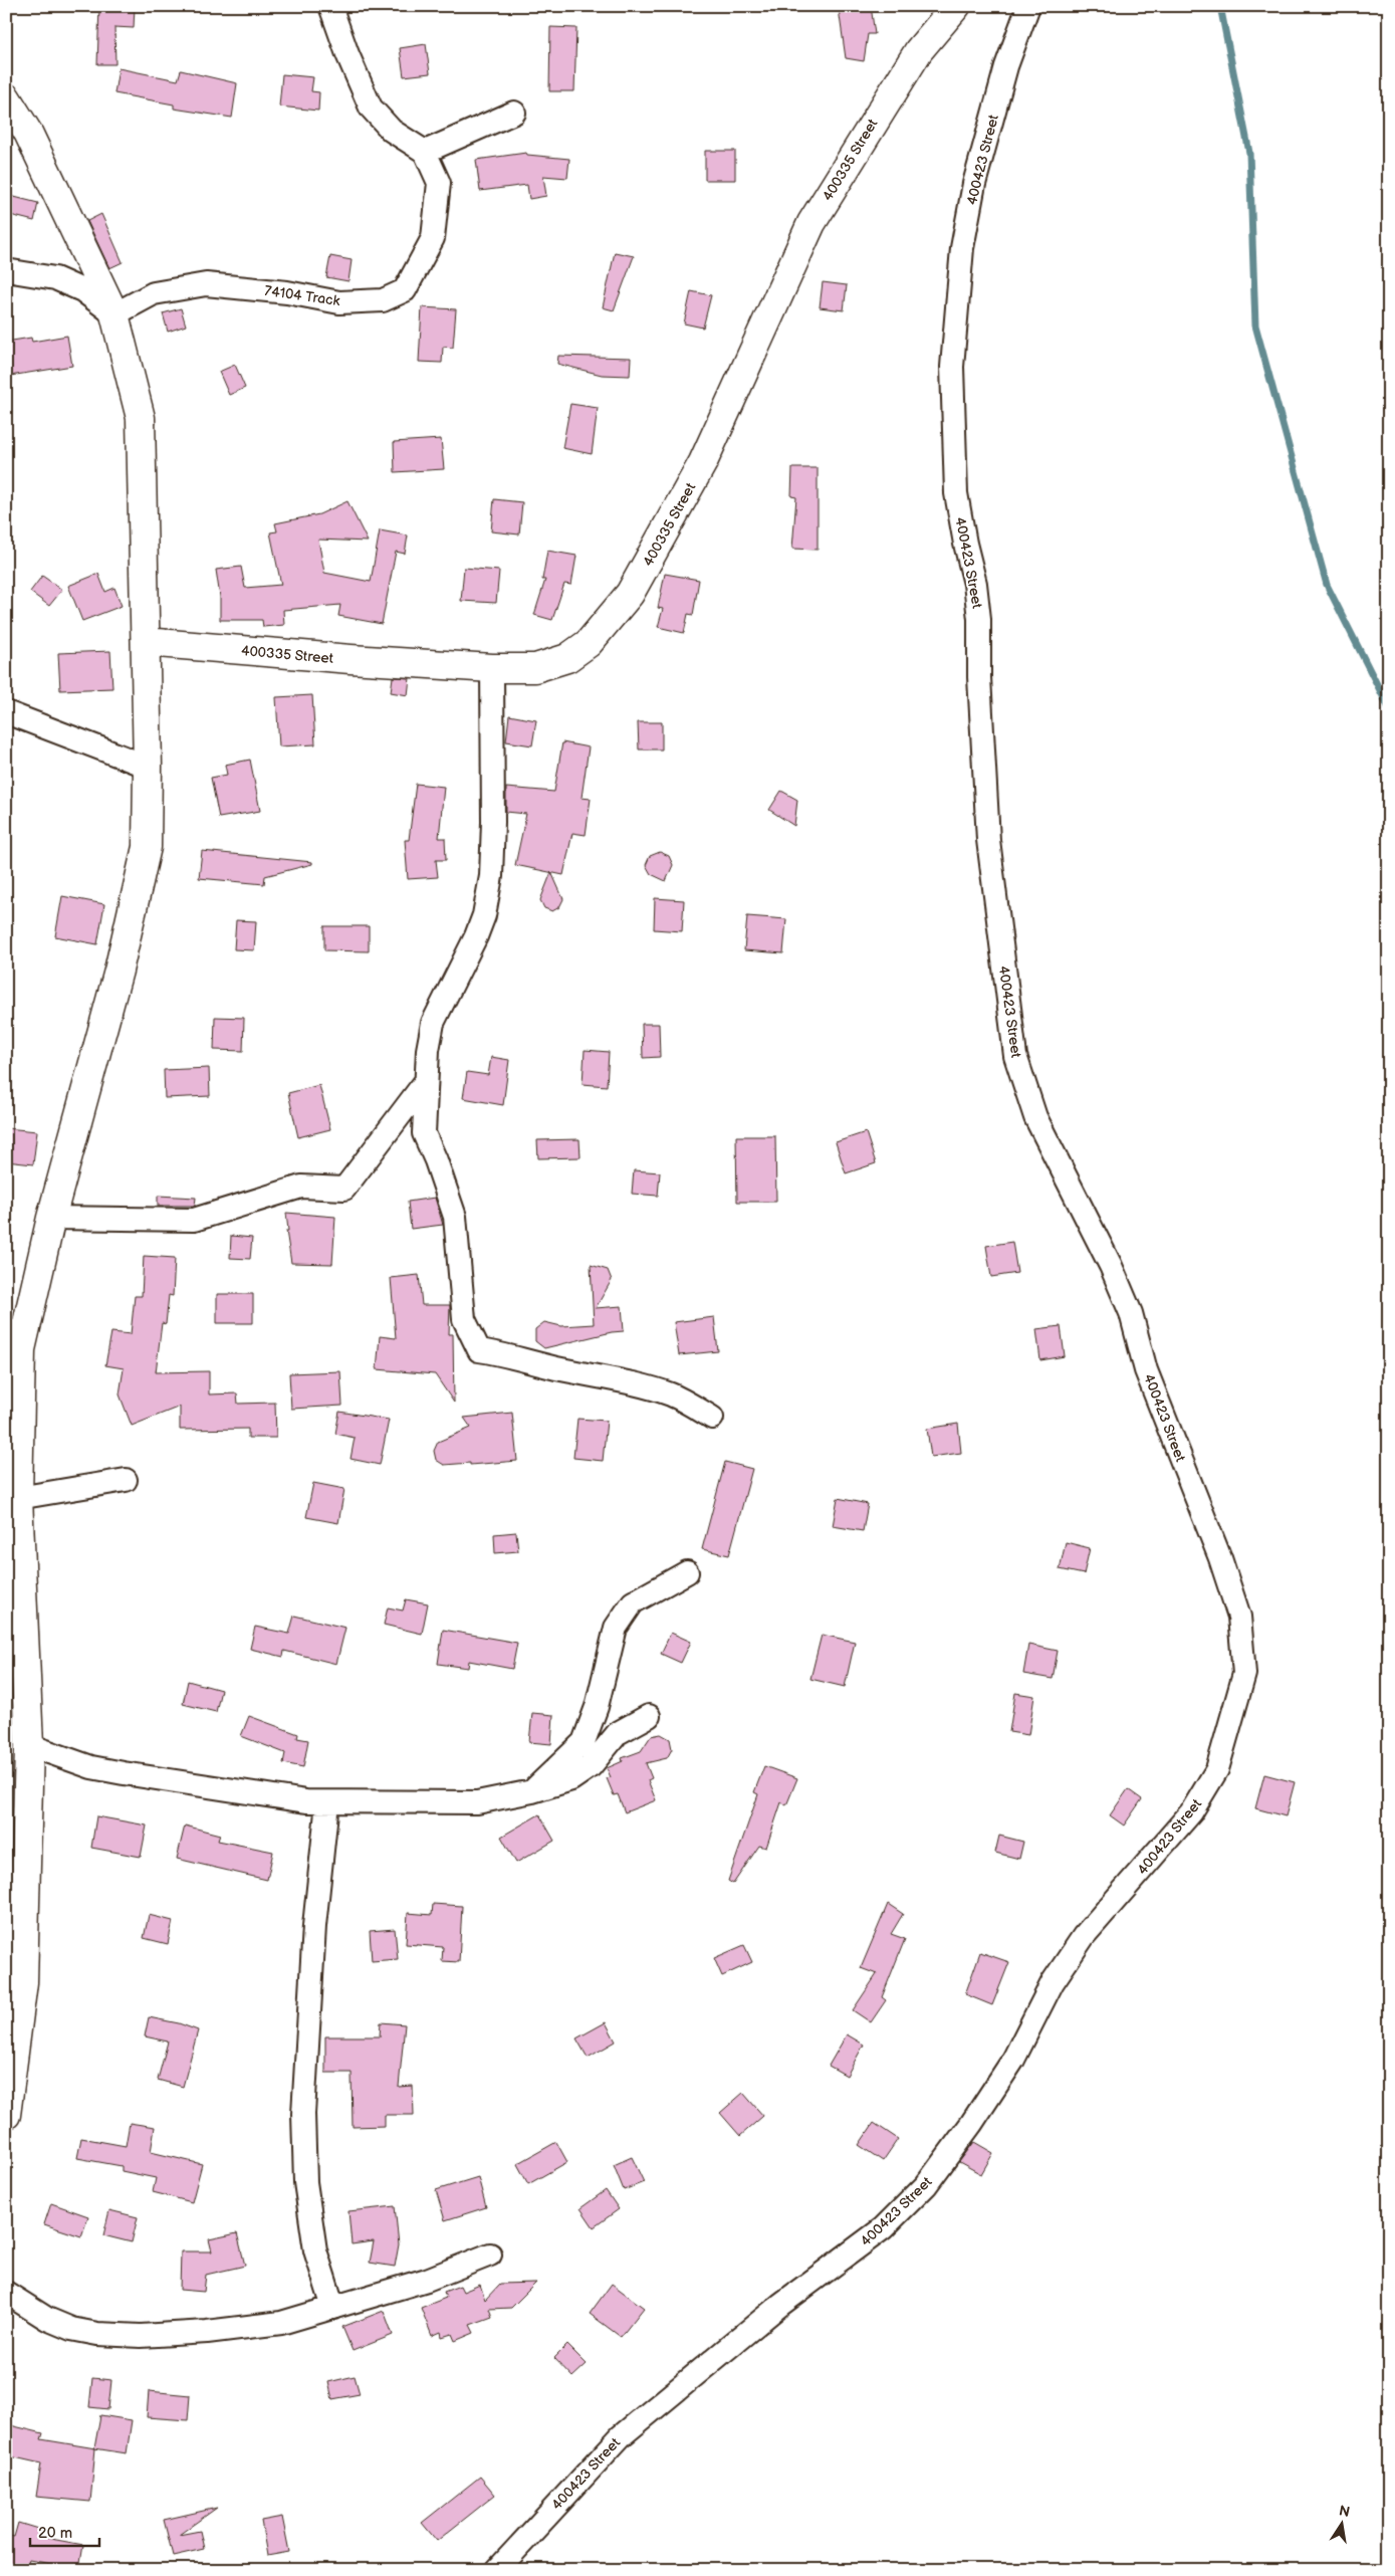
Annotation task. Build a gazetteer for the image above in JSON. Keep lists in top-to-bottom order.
{
  "streets": {
    "street": ["400335 Street", "400423 Street", "74104 Track"]
  },
  "scale_bar": "20 m",
  "north": "top"
}
